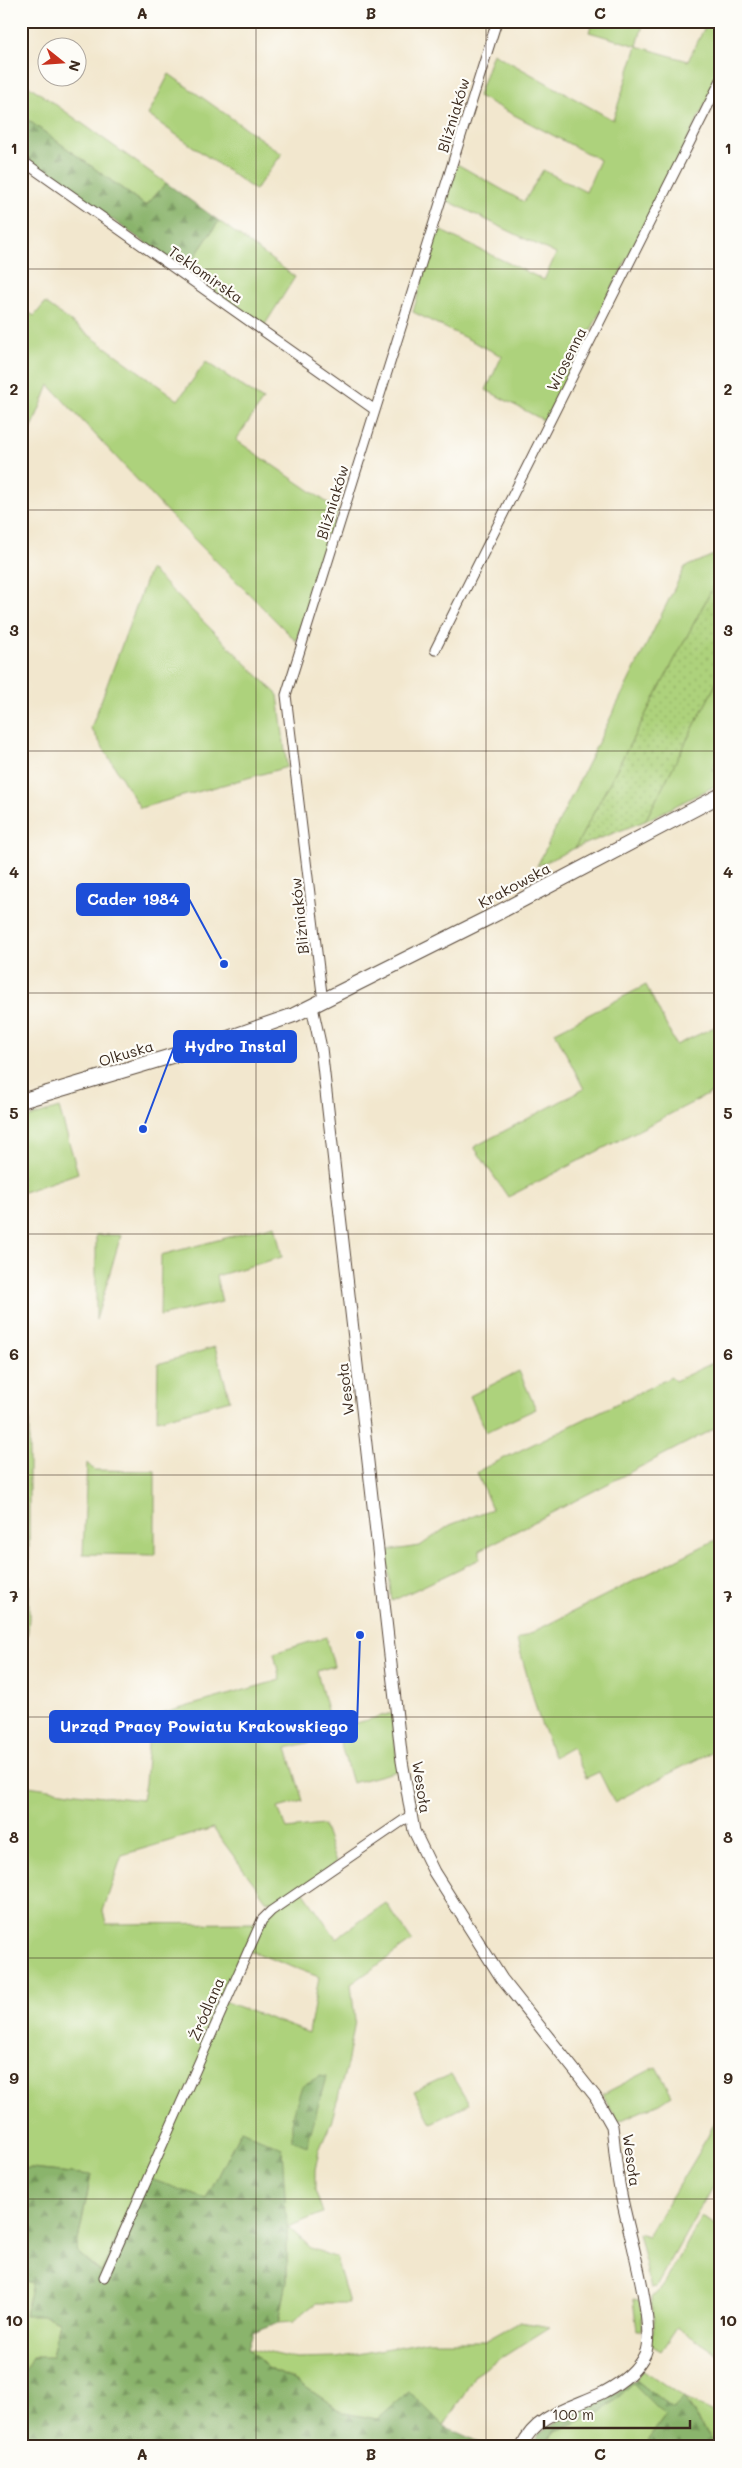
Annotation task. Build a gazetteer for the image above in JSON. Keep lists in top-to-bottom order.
{
  "streets": {
    "main road": ["Krakowska", "Olkuska"],
    "street": [
      "Bliźniaków",
      "Teklomirska",
      "Wiosenna",
      "Wesoła",
      "Źródlana"
    ]
  },
  "crossings": [
    ["Bliźniaków", "Teklomirska"],
    ["Bliźniaków", "Krakowska"],
    ["Bliźniaków", "Olkuska"],
    ["Bliźniaków", "Wesoła"],
    ["Krakowska", "Olkuska"],
    ["Krakowska", "Wesoła"],
    ["Olkuska", "Wesoła"],
    ["Wesoła", "Źródlana"]
  ],
  "places": ["Cader 1984", "Hydro Instal", "Urząd Pracy Powiatu Krakowskiego"],
  "scale_bar": "100 m",
  "north": "right",
  "grid": {
    "columns": ["A", "B", "C"],
    "rows": [
      "1",
      "2",
      "3",
      "4",
      "5",
      "6",
      "7",
      "8",
      "9",
      "10"
    ]
  }
}
